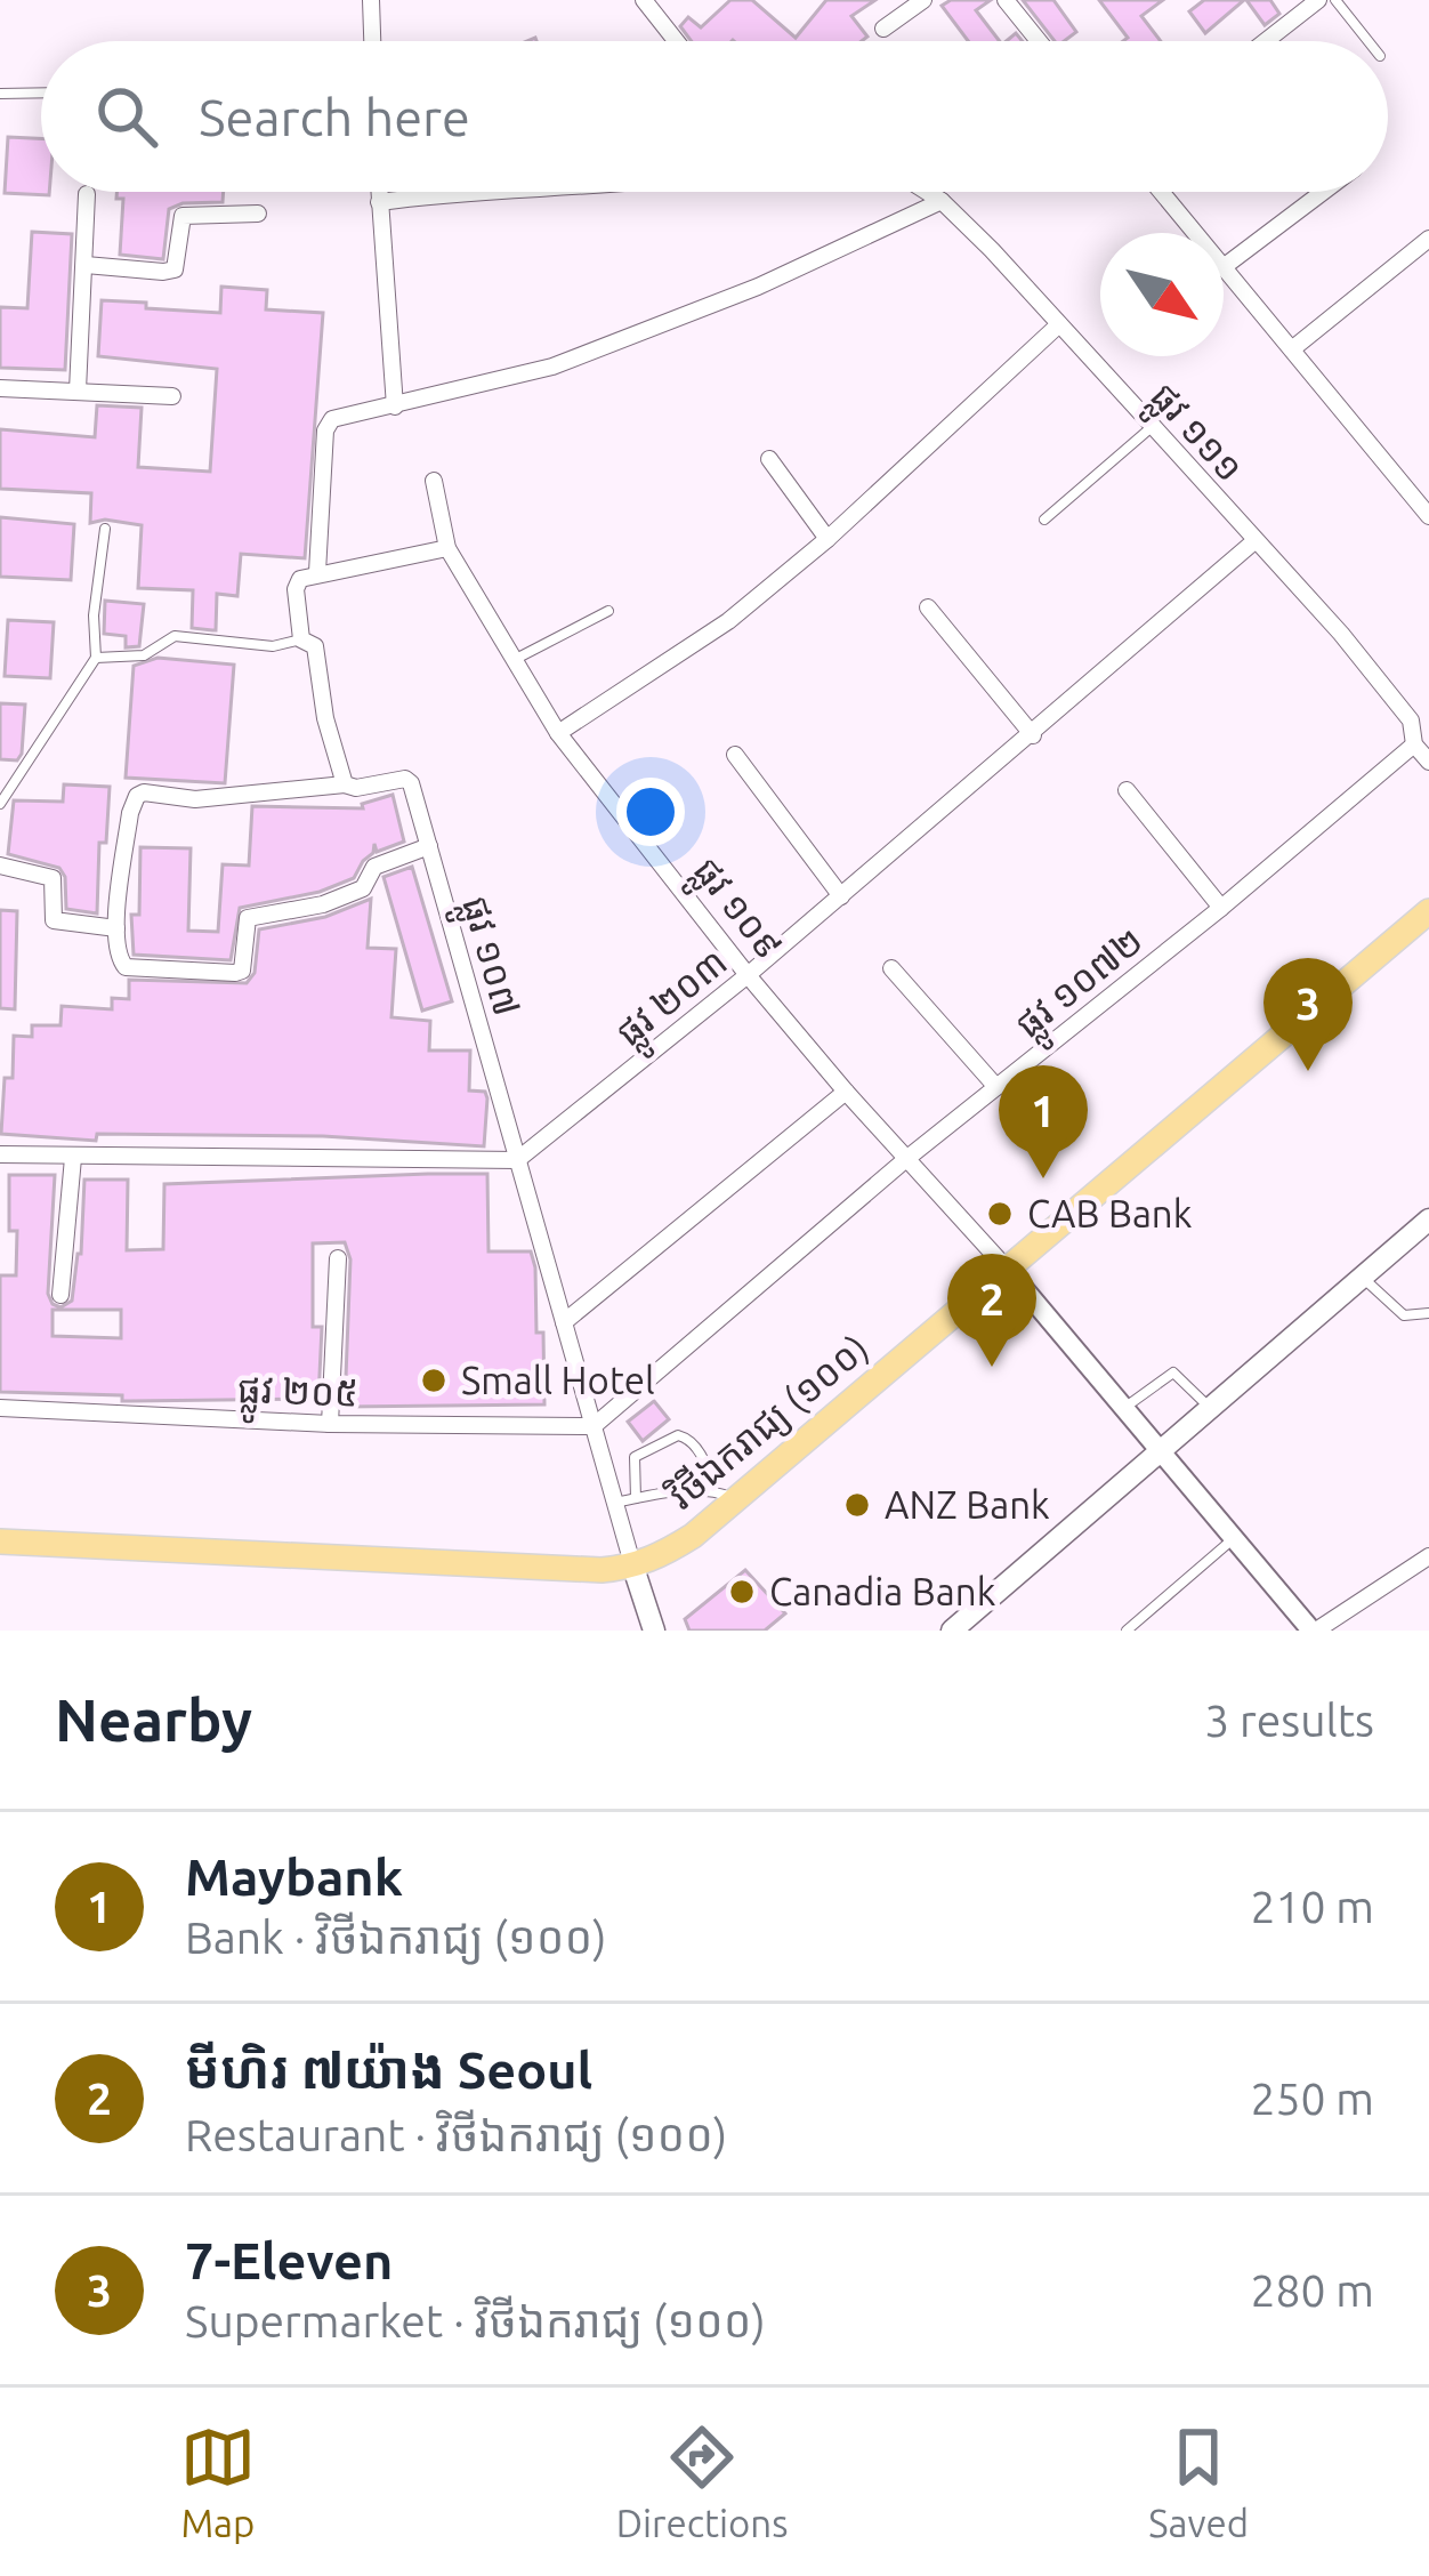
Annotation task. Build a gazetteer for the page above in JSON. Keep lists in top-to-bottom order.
{
  "streets": {
    "main road": ["វិថីឯករាជ្យ (១០០)"],
    "street": [
      "ផ្លូវ ១១១",
      "ផ្លូវ ១០៩",
      "ផ្លូវ ១០៧",
      "ផ្លូវ ១០៧២",
      "ផ្លូវ ២០៣",
      "ផ្លូវ ២០៥"
    ]
  },
  "crossings": [
    ["ផ្លូវ ១១១", "ផ្លូវ ១០៧២"],
    ["ផ្លូវ ១១១", "ផ្លូវ ២០៣"],
    ["ផ្លូវ ១០៩", "ផ្លូវ ១០៧២"],
    ["ផ្លូវ ១០៩", "ផ្លូវ ២០៣"],
    ["ផ្លូវ ១០៩", "វិថីឯករាជ្យ (១០០)"],
    ["ផ្លូវ ១០៧", "ផ្លូវ ១០៧២"],
    ["ផ្លូវ ១០៧", "ផ្លូវ ២០៣"],
    ["ផ្លូវ ១០៧", "ផ្លូវ ២០៥"],
    ["ផ្លូវ ១០៧", "វិថីឯករាជ្យ (១០០)"],
    ["ផ្លូវ ១០៧២", "ផ្លូវ ២០៥"]
  ],
  "places": [
    "CAB Bank",
    "Small Hotel",
    "ANZ Bank",
    "Canadia Bank"
  ],
  "north": "bottom right",
  "page": {
    "search": "Search here",
    "pins": ["3", "1", "2"],
    "heading": ["Nearby", "3 results"],
    "list": [
      {
        "mark": "1",
        "name": "Maybank",
        "note": "Bank · វិថីឯករាជ្យ (១០០)",
        "value": "210 m"
      },
      {
        "mark": "2",
        "name": "មីហិរ ៧យ៉ាង Seoul",
        "note": "Restaurant · វិថីឯករាជ្យ (១០០)",
        "value": "250 m"
      },
      {
        "mark": "3",
        "name": "7-Eleven",
        "note": "Supermarket · វិថីឯករាជ្យ (១០០)",
        "value": "280 m"
      }
    ],
    "nav": ["Map", "Directions", "Saved"]
  }
}
